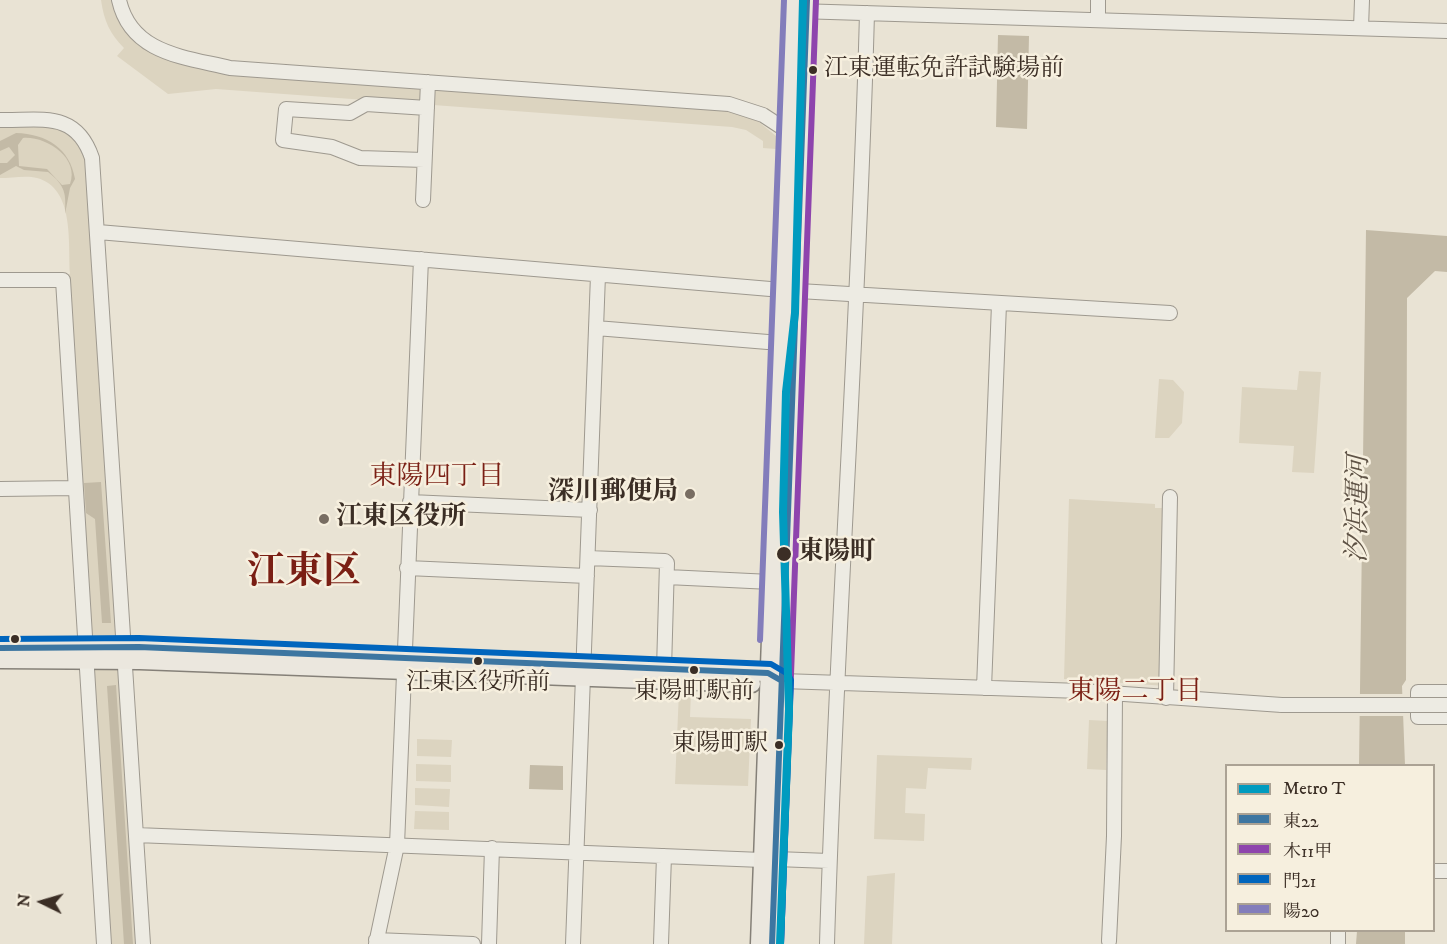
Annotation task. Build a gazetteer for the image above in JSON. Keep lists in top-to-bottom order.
{
  "districts": ["東陽四丁目", "江東区", "東陽二丁目"],
  "water": ["汐浜運河"],
  "places": [
    "江東運転免許試験場前",
    "深川郵便局",
    "江東区役所",
    "東陽町",
    "江東区役所前",
    "東陽町駅前",
    "東陽町駅"
  ],
  "lines": [
    "metro line T",
    "transit line 東22",
    "transit line 木11甲",
    "transit line 陽20",
    "transit line 門21"
  ],
  "legend": [
    "Metro T",
    "東22",
    "木11甲",
    "門21",
    "陽20"
  ],
  "north": "left"
}
